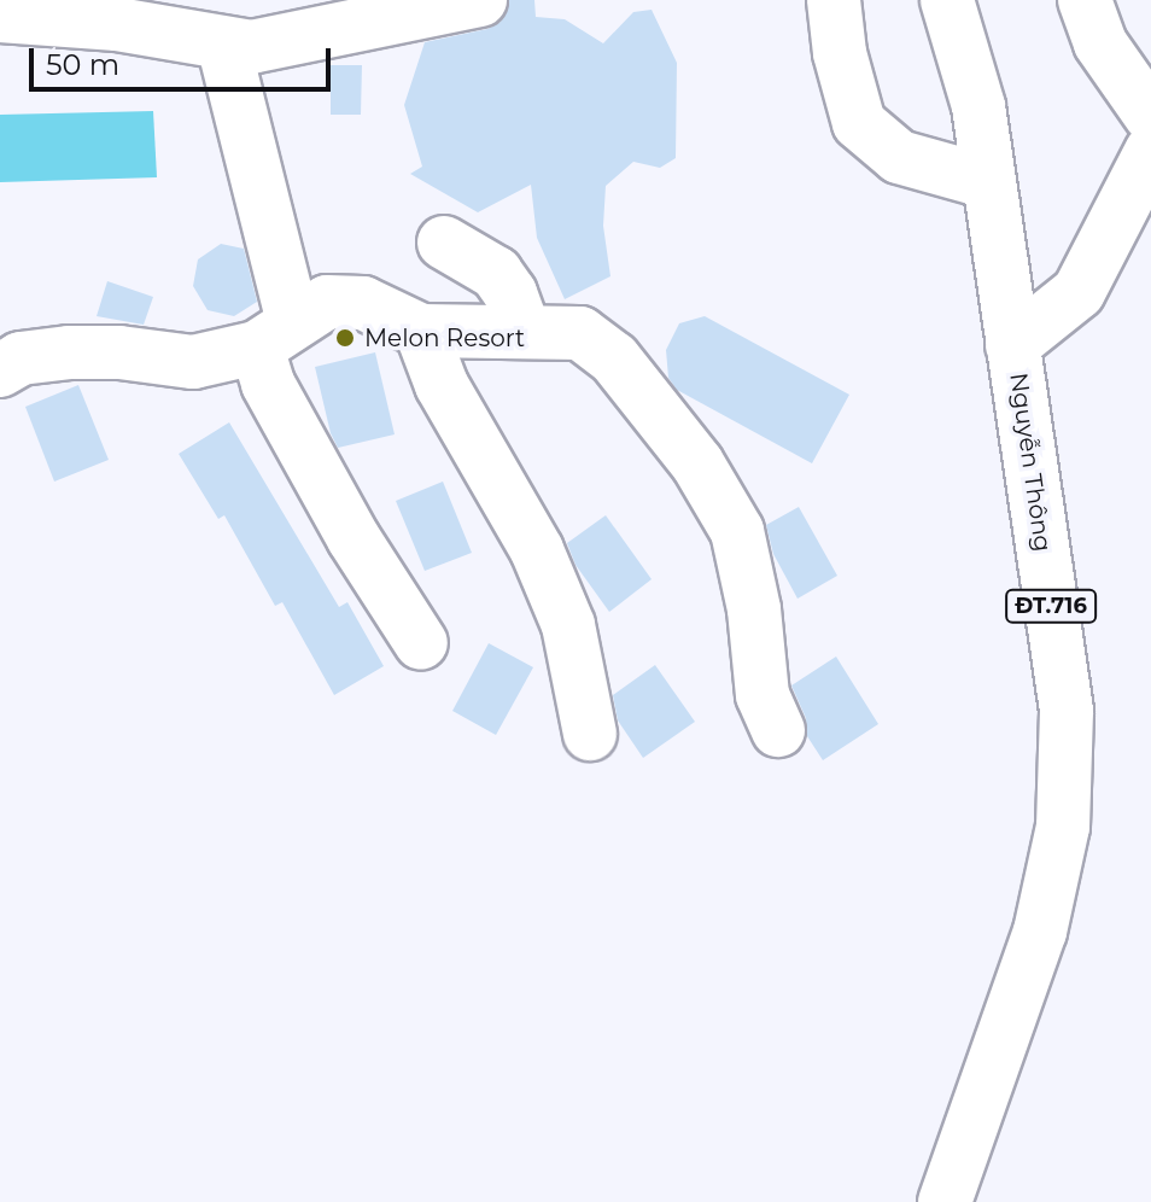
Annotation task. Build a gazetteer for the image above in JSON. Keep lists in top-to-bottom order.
{
  "streets": {
    "main road": ["Nguyễn Thông", "ĐT.716"]
  },
  "places": ["Melon Resort"],
  "scale_bar": "50 m"
}
